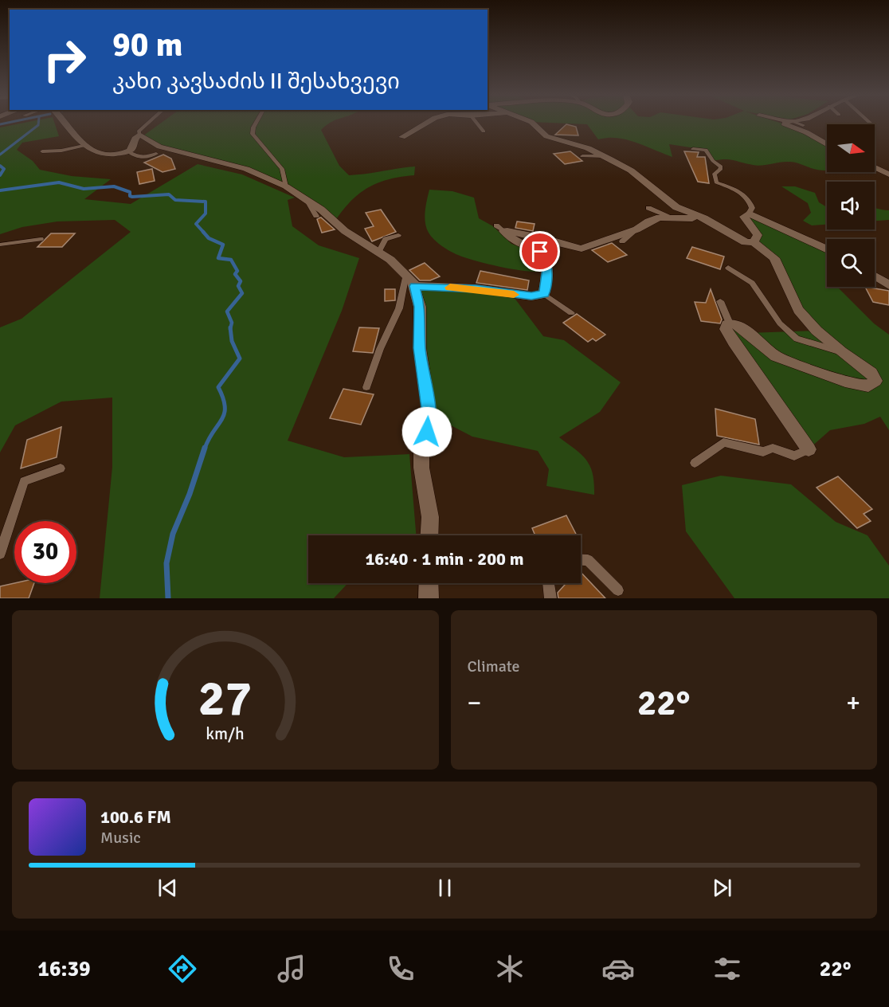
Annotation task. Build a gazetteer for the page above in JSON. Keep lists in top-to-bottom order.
{
  "north": "right",
  "page": {
    "turn": ["90 m", "კახი კავსაძის II შესახვევი"],
    "limit": "30",
    "trip": "16:40 · 1 min · 200 m",
    "tile": "Climate",
    "heat": ["−", "22°", "+"],
    "song": ["100.6 FM", "Music"],
    "tabs": ["16:39", "22°"],
    "gauge": ["27", "km/h"]
  }
}
